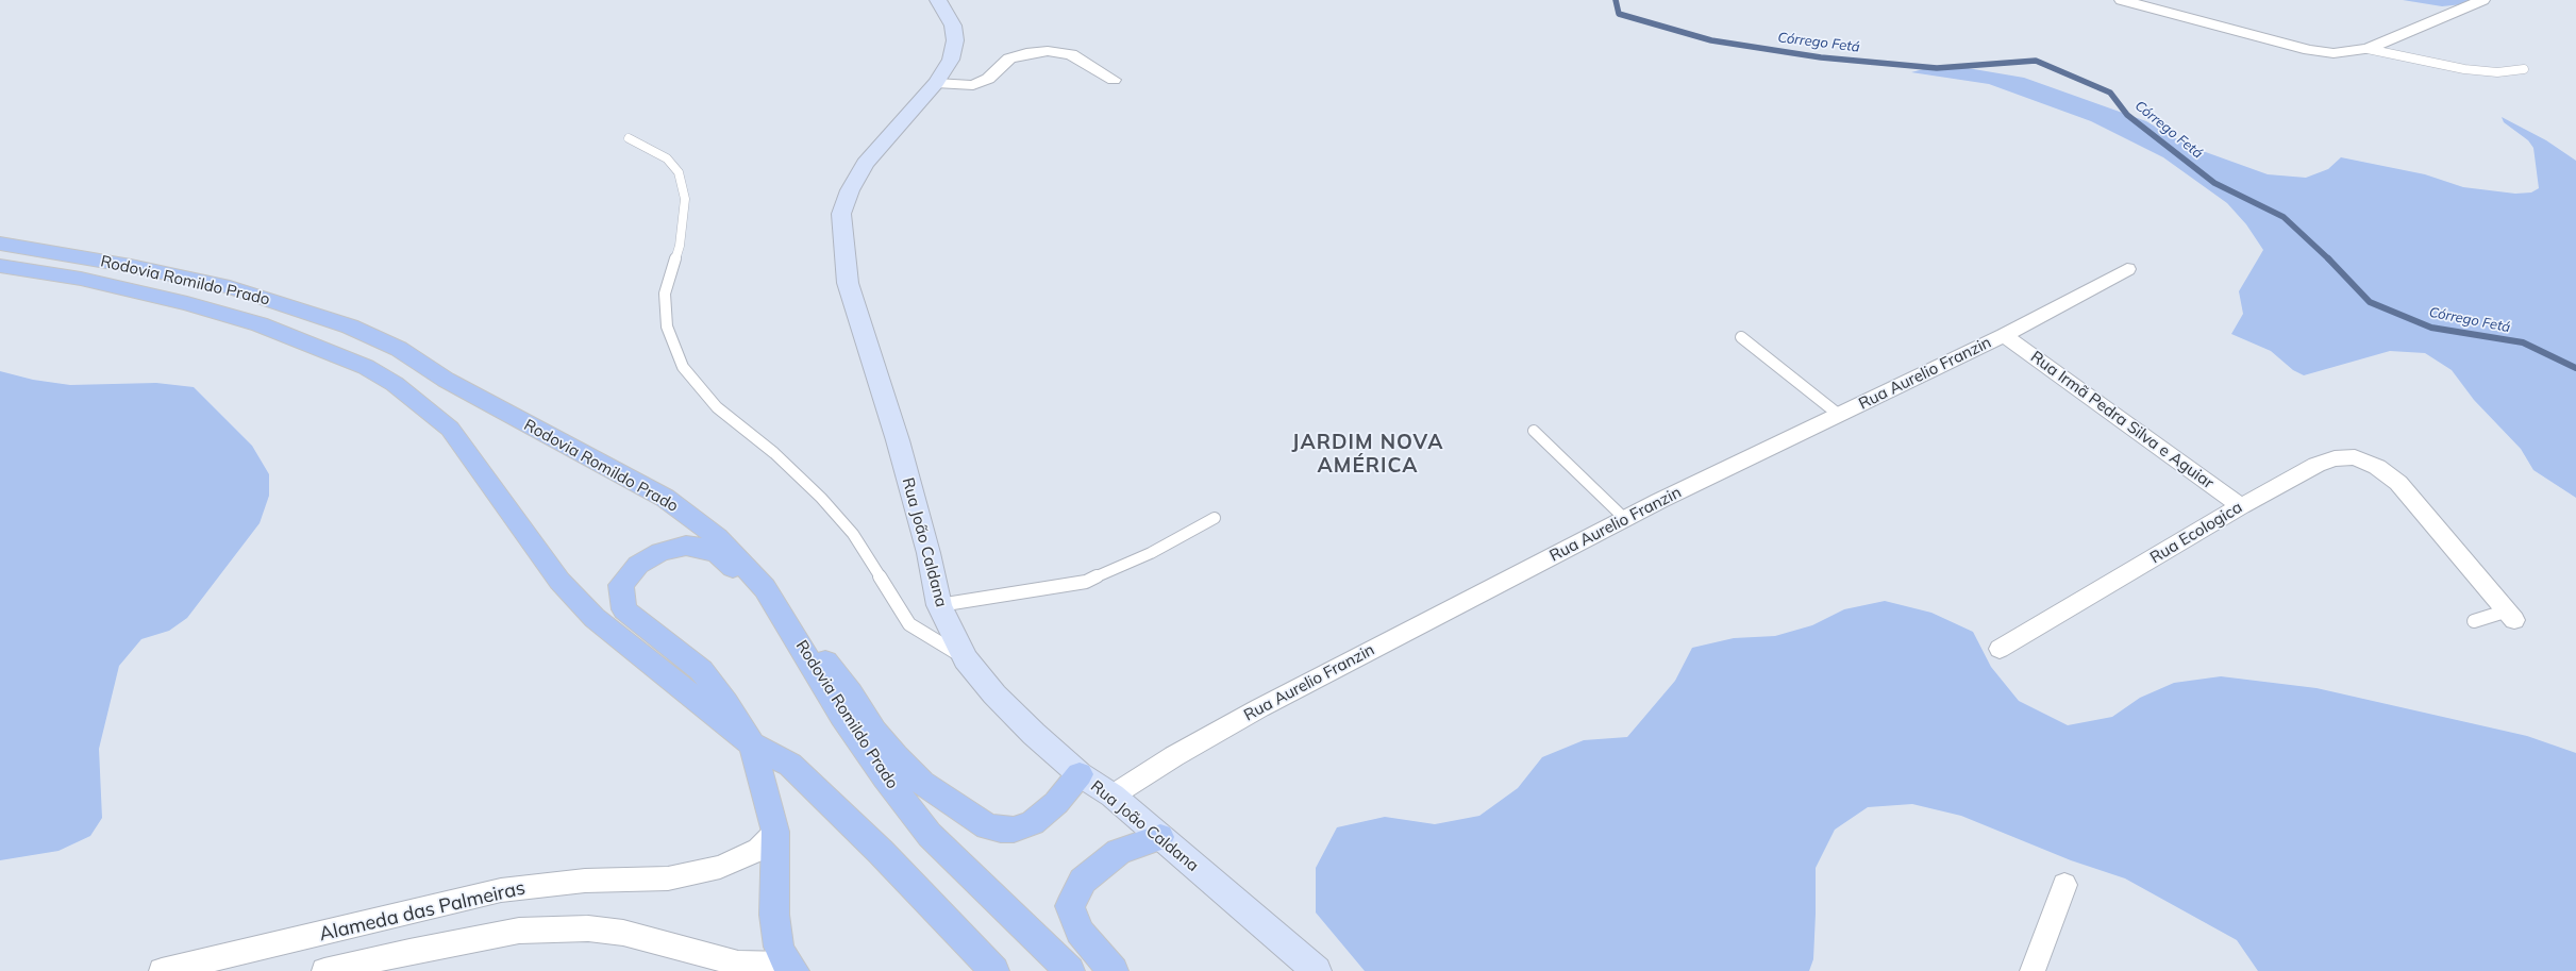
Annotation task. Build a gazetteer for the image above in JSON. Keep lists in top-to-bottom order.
{
  "streets": {
    "main road": ["Rodovia Romildo Prado"],
    "street": [
      "Rua Aurelio Franzin",
      "Rua Irmã Pedra Silva e Aguiar",
      "Rua Ecologica",
      "Rua João Caldana",
      "Alameda das Palmeiras"
    ]
  },
  "crossings": [
    ["Rua Aurelio Franzin", "Rua Irmã Pedra Silva e Aguiar"],
    ["Rua Aurelio Franzin", "Rua João Caldana"],
    ["Rua Irmã Pedra Silva e Aguiar", "Rua Ecologica"]
  ],
  "districts": ["JARDIM NOVA AMÉRICA"],
  "water": ["Córrego Fetá"]
}
